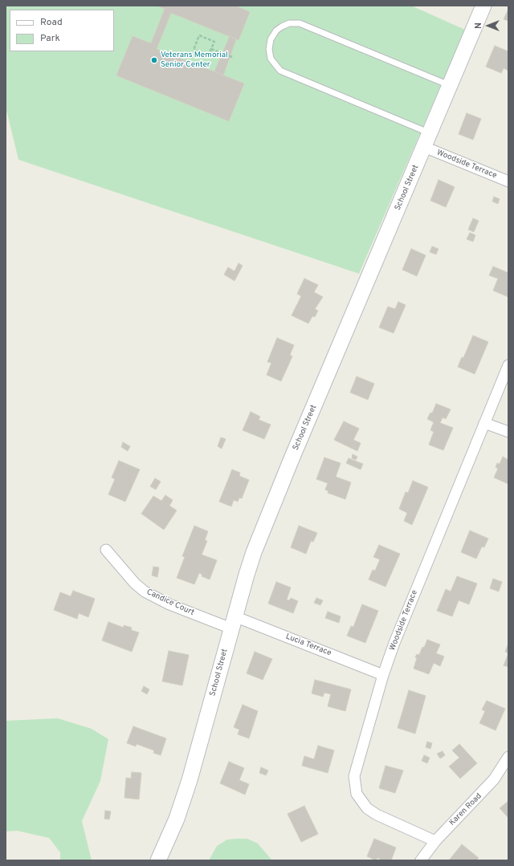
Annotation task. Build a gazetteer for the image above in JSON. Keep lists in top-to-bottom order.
{
  "streets": {
    "street": [
      "Woodside Terrace",
      "School Street",
      "Candice Court",
      "Lucia Terrace",
      "Karen Road"
    ]
  },
  "crossings": [
    ["Woodside Terrace", "School Street"],
    ["Woodside Terrace", "Lucia Terrace"],
    ["Woodside Terrace", "Karen Road"],
    ["School Street", "Candice Court"],
    ["School Street", "Lucia Terrace"],
    ["Candice Court", "Lucia Terrace"]
  ],
  "places": ["Veterans Memorial Senior Center"],
  "legend": ["Road", "Park"],
  "north": "left"
}
